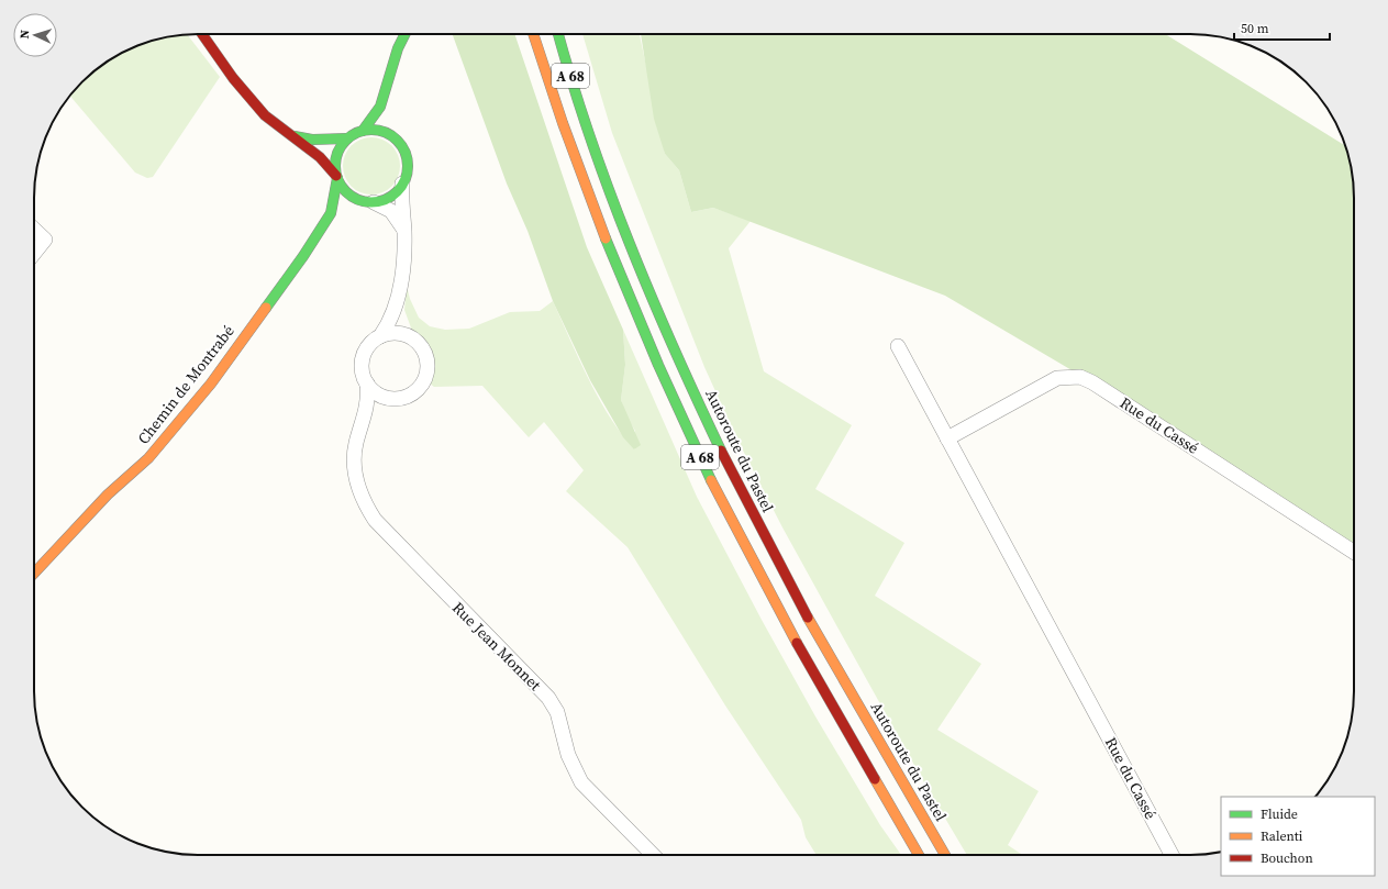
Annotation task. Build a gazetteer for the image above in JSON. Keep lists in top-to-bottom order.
{
  "streets": {
    "main road": ["A 68", "Chemin de Montrabé", "Autoroute du Pastel"],
    "street": ["Rue du Cassé", "Rue Jean Monnet"]
  },
  "legend": ["Fluide", "Ralenti", "Bouchon"],
  "scale_bar": "50 m",
  "north": "left"
}
